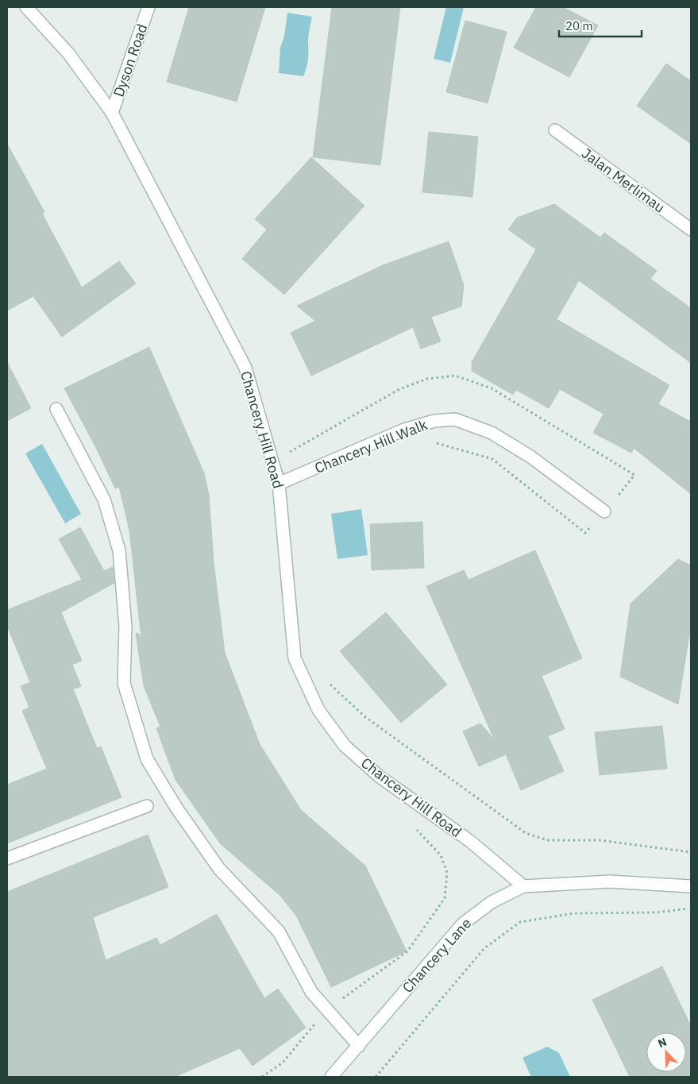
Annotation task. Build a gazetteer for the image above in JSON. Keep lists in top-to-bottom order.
{
  "streets": {
    "street": [
      "Dyson Road",
      "Jalan Merlimau",
      "Chancery Hill Road",
      "Chancery Hill Walk",
      "Chancery Lane"
    ]
  },
  "crossings": [
    ["Dyson Road", "Chancery Hill Road"],
    ["Chancery Hill Road", "Chancery Hill Walk"],
    ["Chancery Hill Road", "Chancery Lane"]
  ],
  "scale_bar": "20 m",
  "north": "top left"
}
